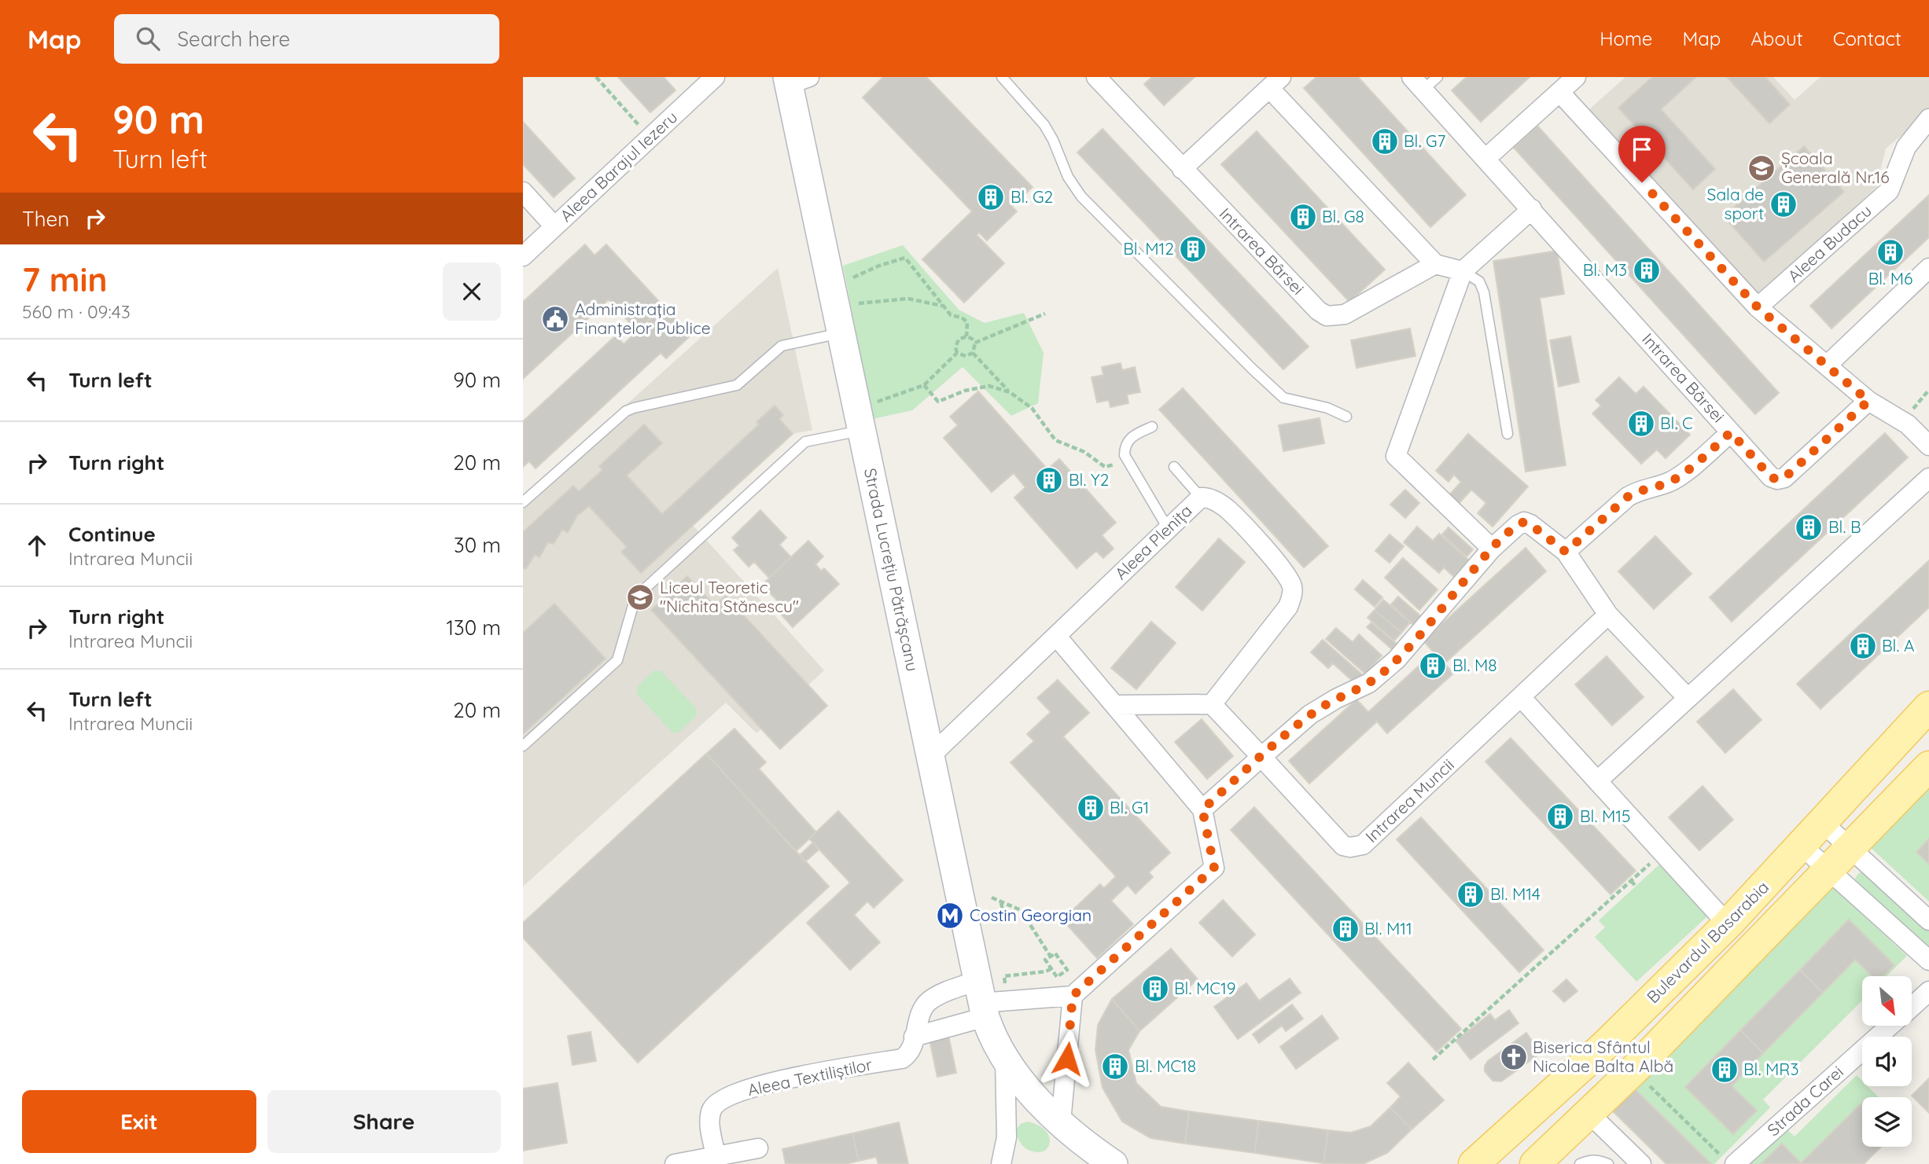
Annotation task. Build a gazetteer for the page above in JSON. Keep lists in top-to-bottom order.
{
  "streets": {
    "main road": ["Strada Lucrețiu Pătrășcanu", "Bulevardul Basarabia"],
    "street": [
      "Aleea Barajul Iezeru",
      "Aleea Budacu",
      "Intrarea Bârsei",
      "Aleea Plenița",
      "Intrarea Muncii",
      "Aleea Textiliștilor",
      "Strada Carei"
    ]
  },
  "crossings": [
    ["Aleea Plenița", "Strada Lucrețiu Pătrășcanu"],
    ["Strada Lucrețiu Pătrășcanu", "Aleea Textiliștilor"]
  ],
  "places": {
    "building": [
      "Bl. G7",
      "Bl. G2",
      "Sala de sport",
      "Bl. G8",
      "Bl. M12",
      "Bl. M6",
      "Bl. M3",
      "Bl. C",
      "Bl. Y2",
      "Bl. B",
      "Bl. A",
      "Bl. M8",
      "Bl. G1",
      "Bl. M15",
      "Bl. M14",
      "Bl. M11",
      "Bl. MC19",
      "Bl. MC18",
      "Bl. MR3"
    ],
    "school or university": ["Școala Generală Nr.16", "Liceul Teoretic \"Nichita Stănescu\""],
    "public building": ["Administrația Finanțelor Publice"],
    "metro station": ["Costin Georgian"],
    "church": ["Biserica Sfântul Nicolae Balta Albă"]
  },
  "north": "bottom right",
  "page": {
    "header": "Map",
    "search": "Search here",
    "nav": [
      "Home",
      "Map",
      "About",
      "Contact"
    ],
    "turn": ["90 m", "Turn left"],
    "then": "Then",
    "heading": ["7 min", "560 m · 09:43"],
    "list": [
      {
        "name": "Turn left",
        "value": "90 m"
      },
      {
        "name": "Turn right",
        "value": "20 m"
      },
      {
        "name": "Continue",
        "note": "Intrarea Muncii",
        "value": "30 m"
      },
      {
        "name": "Turn right",
        "note": "Intrarea Muncii",
        "value": "130 m"
      },
      {
        "name": "Turn left",
        "note": "Intrarea Muncii",
        "value": "20 m"
      }
    ],
    "buttons": ["Exit", "Share"]
  }
}
